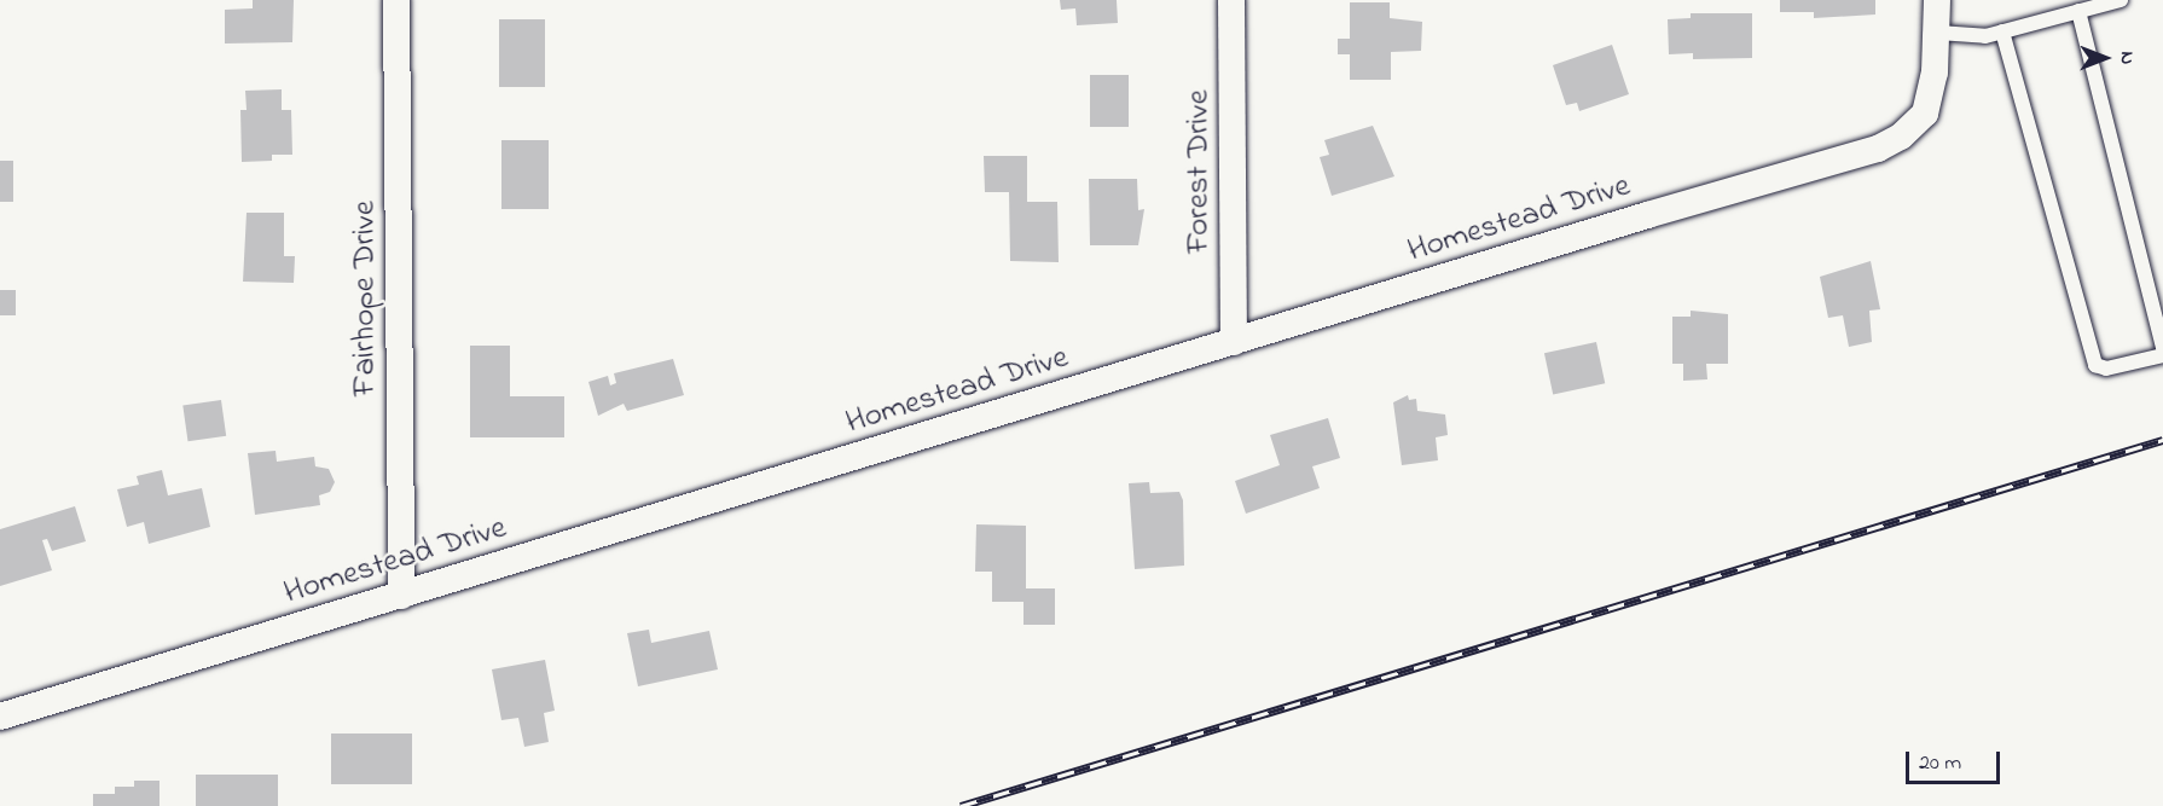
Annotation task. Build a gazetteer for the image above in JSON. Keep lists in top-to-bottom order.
{
  "streets": {
    "street": ["Forest Drive", "Homestead Drive", "Fairhope Drive"]
  },
  "crossings": [
    ["Forest Drive", "Homestead Drive"],
    ["Homestead Drive", "Fairhope Drive"]
  ],
  "scale_bar": "20 m",
  "north": "right"
}
